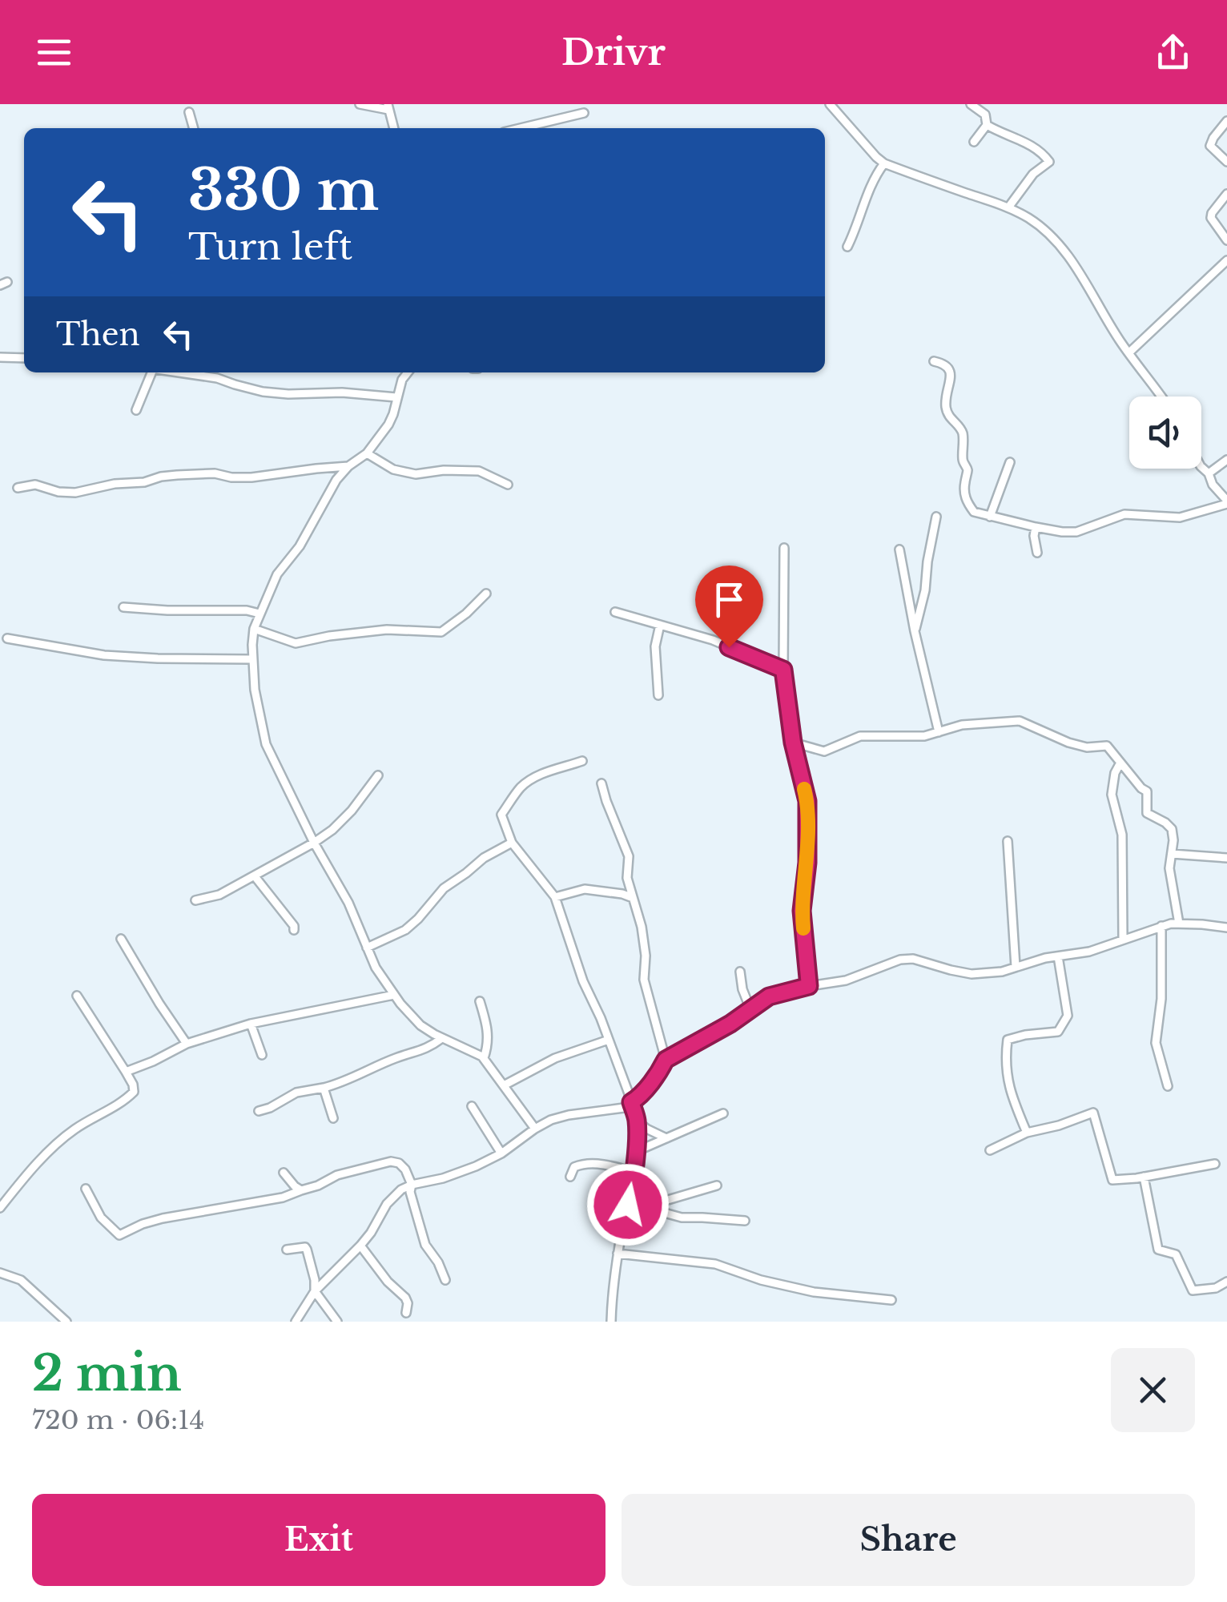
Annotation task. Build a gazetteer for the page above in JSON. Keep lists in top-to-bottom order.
{
  "page": {
    "header": "Drivr",
    "turn": ["330 m", "Turn left"],
    "then": "Then",
    "heading": ["2 min", "720 m · 06:14"],
    "buttons": ["Exit", "Share"]
  }
}
